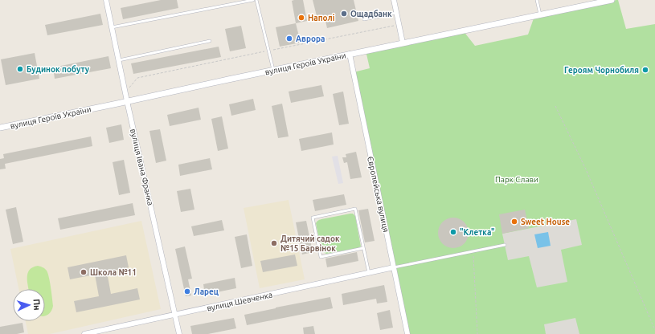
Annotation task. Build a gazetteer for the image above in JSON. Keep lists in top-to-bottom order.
{
  "streets": {
    "street": [
      "вулиця Героїв України",
      "вулиця Івана Франка",
      "Європейська вулиця",
      "вулиця Шевченка"
    ]
  },
  "crossings": [
    ["вулиця Героїв України", "вулиця Івана Франка"],
    ["вулиця Героїв України", "Європейська вулиця"],
    ["вулиця Івана Франка", "вулиця Шевченка"],
    ["Європейська вулиця", "вулиця Шевченка"]
  ],
  "parks": ["Парк Слави"],
  "places": [
    "Ощадбанк",
    "Наполі",
    "Аврора",
    "Будинок побуту",
    "Героям Чорнобиля",
    "Sweet House",
    "\"Клетка\"",
    "Дитячий садок №15 Барвінок",
    "Школа №11",
    "Ларец"
  ],
  "north": "right"
}
